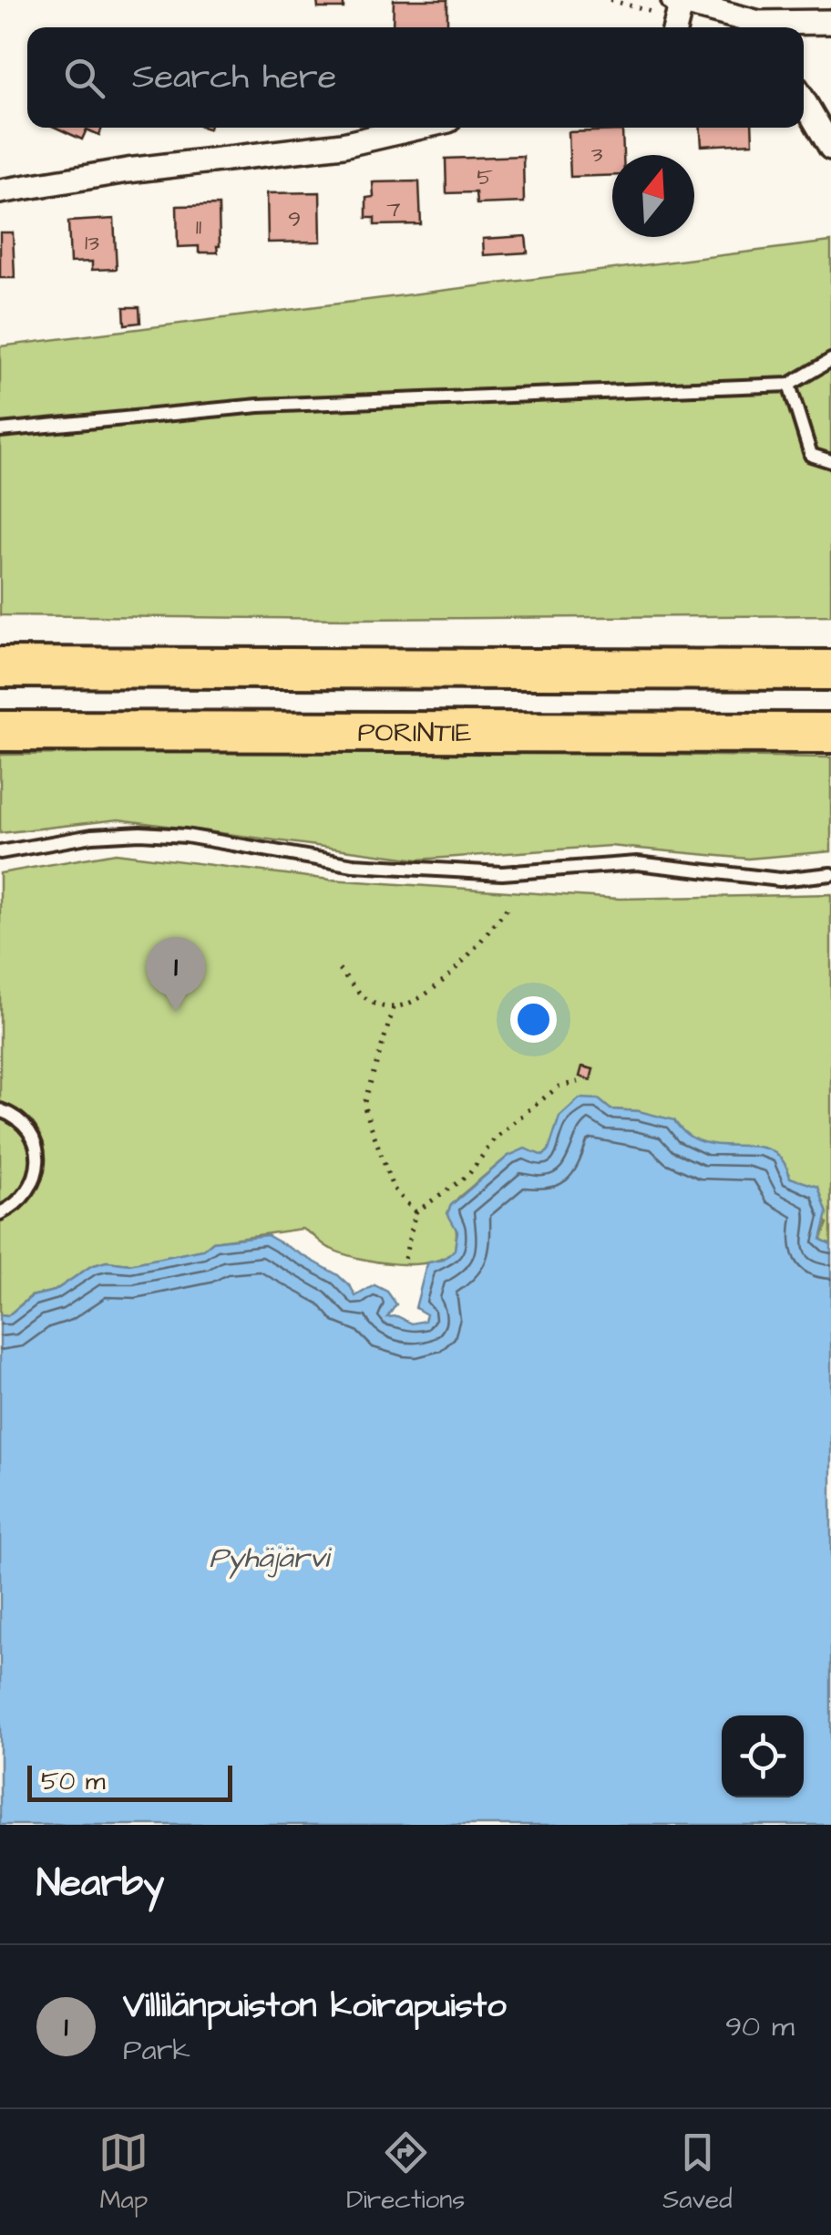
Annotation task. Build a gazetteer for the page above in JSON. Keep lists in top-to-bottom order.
{
  "streets": {
    "highway": ["PORINTIE"]
  },
  "water": ["Pyhäjärvi"],
  "house_numbers": [
    "3",
    "5",
    "7",
    "9",
    "11",
    "13"
  ],
  "scale_bar": "50 m",
  "north": "top",
  "page": {
    "search": "Search here",
    "pins": "1",
    "scale": "50 m",
    "heading": "Nearby",
    "list": [
      {
        "mark": "1",
        "name": "Villilänpuiston koirapuisto",
        "note": "Park",
        "value": "90 m"
      }
    ],
    "nav": ["Map", "Directions", "Saved"]
  }
}
